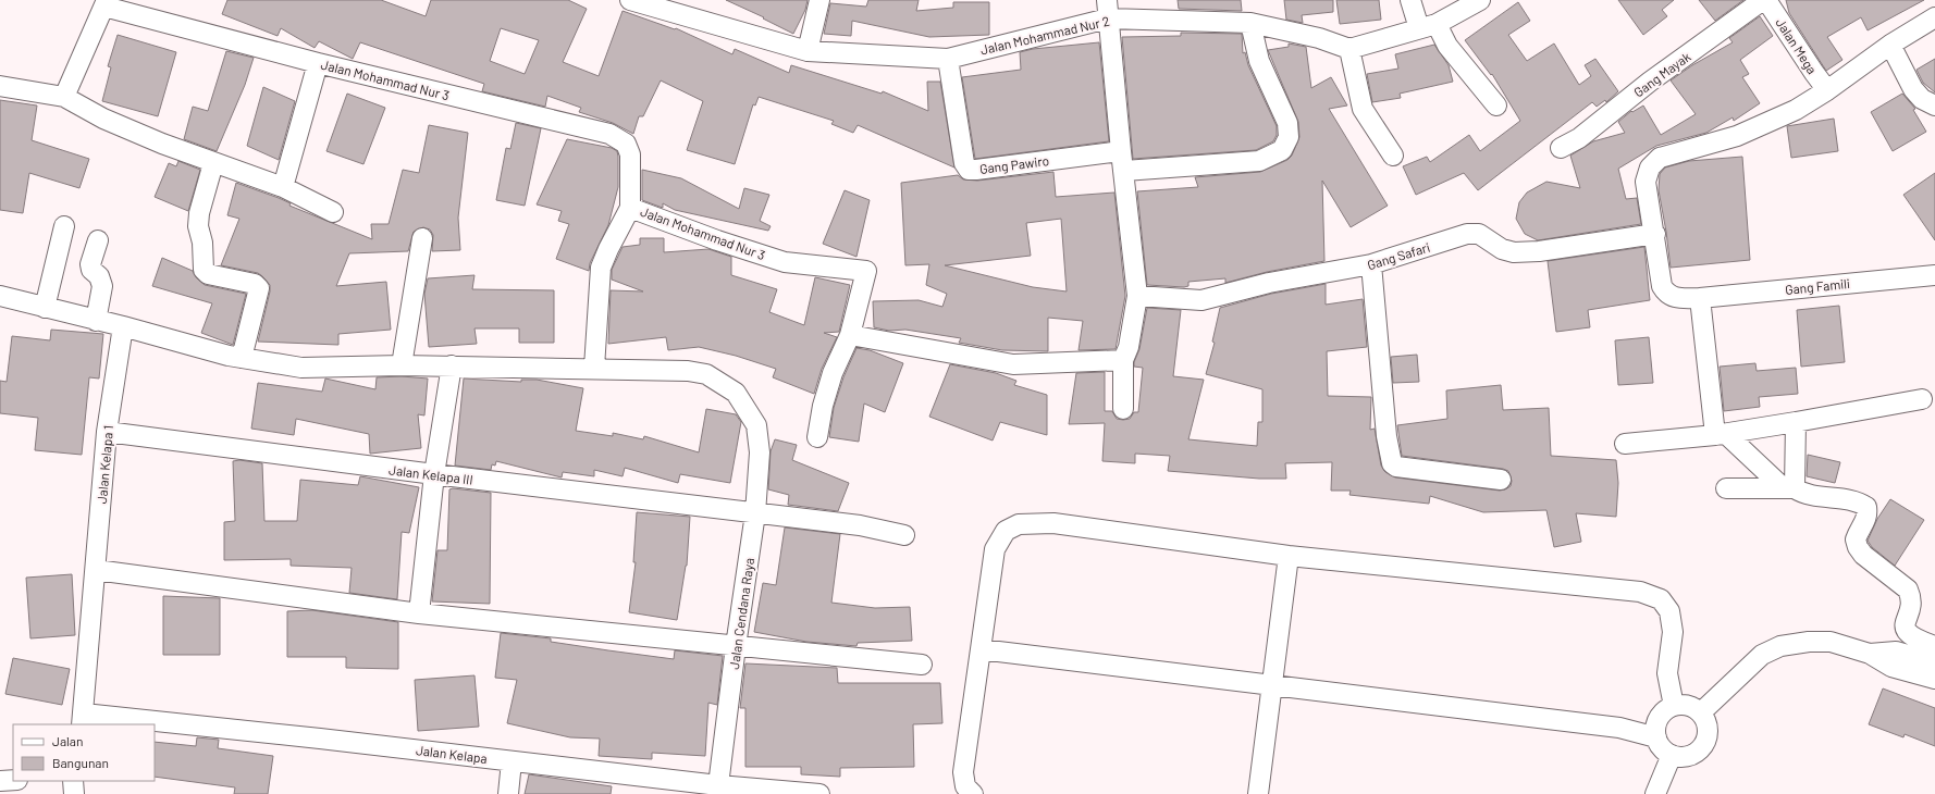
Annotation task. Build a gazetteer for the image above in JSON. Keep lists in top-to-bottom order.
{
  "streets": {
    "street": [
      "Jalan Mohammad Nur 2",
      "Jalan Mega",
      "Gang Mayak",
      "Jalan Mohammad Nur 3",
      "Gang Pawiro",
      "Gang Safari",
      "Gang Famili",
      "Jalan Kelapa 1",
      "Jalan Kelapa III",
      "Jalan Cendana Raya",
      "Jalan Kelapa"
    ]
  },
  "crossings": [
    ["Jalan Mohammad Nur 2", "Gang Pawiro"],
    ["Gang Safari", "Gang Famili"],
    ["Jalan Kelapa 1", "Jalan Kelapa III"],
    ["Jalan Kelapa 1", "Jalan Cendana Raya"],
    ["Jalan Kelapa 1", "Jalan Kelapa"],
    ["Jalan Kelapa III", "Jalan Cendana Raya"],
    ["Jalan Cendana Raya", "Jalan Kelapa"]
  ],
  "legend": ["Jalan", "Bangunan"]
}
